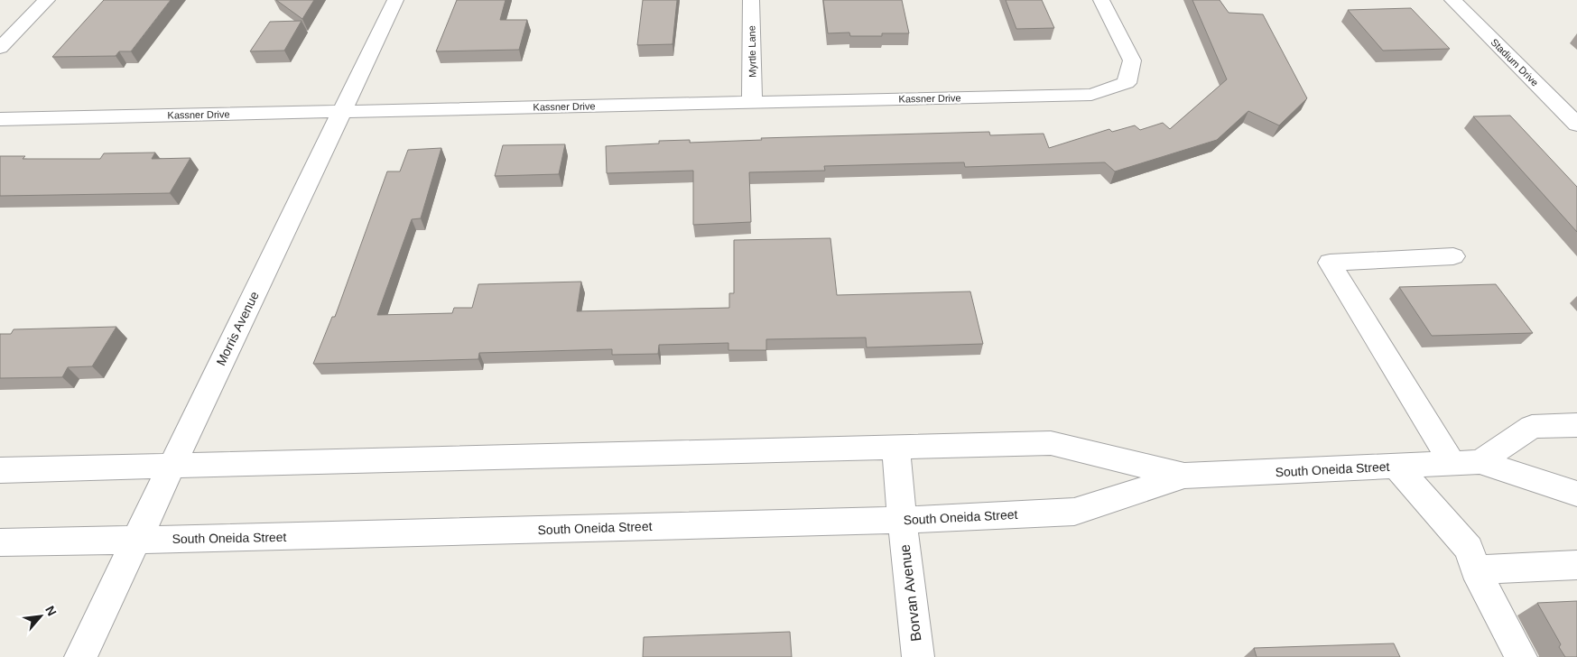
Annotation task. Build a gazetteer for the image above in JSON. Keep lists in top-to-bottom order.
{
  "streets": {
    "street": [
      "Myrtle Lane",
      "Stadium Drive",
      "Kassner Drive",
      "Morris Avenue",
      "South Oneida Street",
      "Borvan Avenue"
    ]
  },
  "crossings": [
    ["Myrtle Lane", "Kassner Drive"],
    ["Kassner Drive", "Morris Avenue"],
    ["Morris Avenue", "South Oneida Street"],
    ["South Oneida Street", "Borvan Avenue"]
  ],
  "north": "top right"
}
